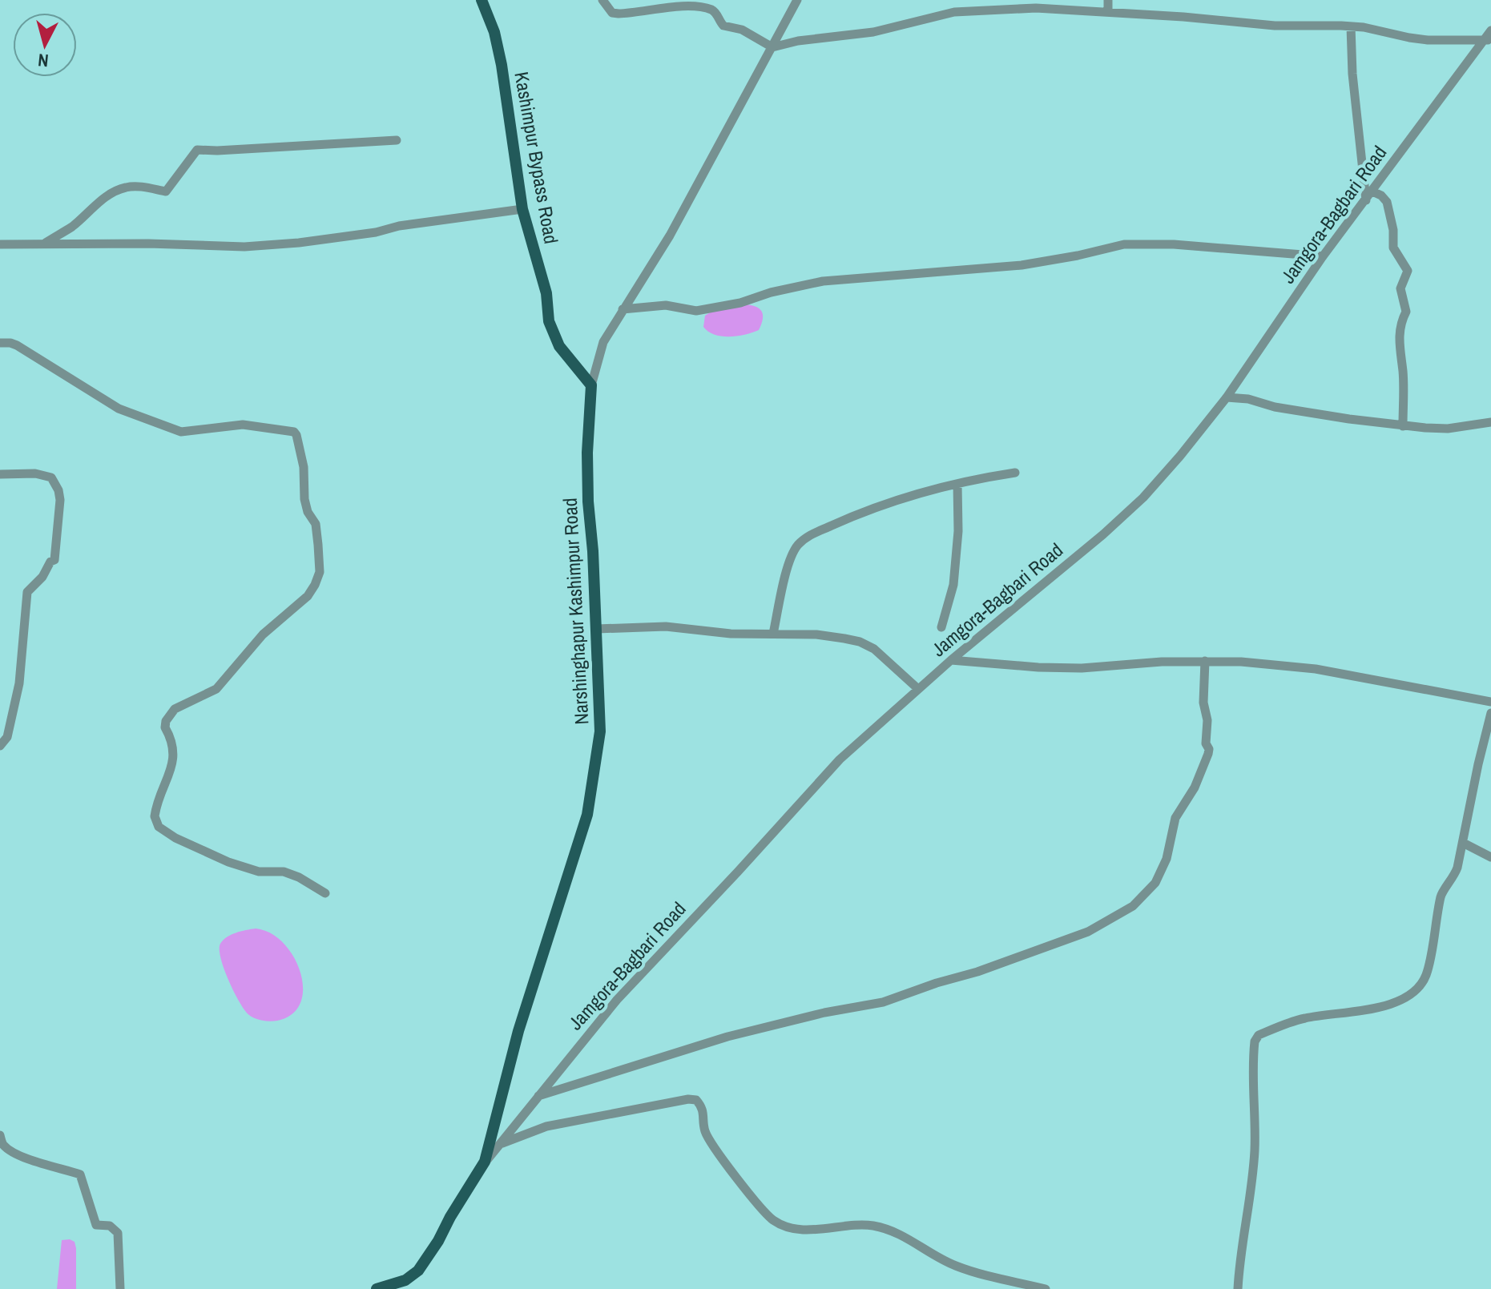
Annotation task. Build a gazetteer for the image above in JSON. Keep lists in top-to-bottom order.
{
  "streets": {
    "main road": ["Kashimpur Bypass Road", "Narshinghapur Kashimpur Road"],
    "street": ["Jamgora-Bagbari Road"]
  },
  "crossings": [
    ["Kashimpur Bypass Road", "Narshinghapur Kashimpur Road"],
    ["Jamgora-Bagbari Road", "Narshinghapur Kashimpur Road"]
  ],
  "north": "bottom"
}
